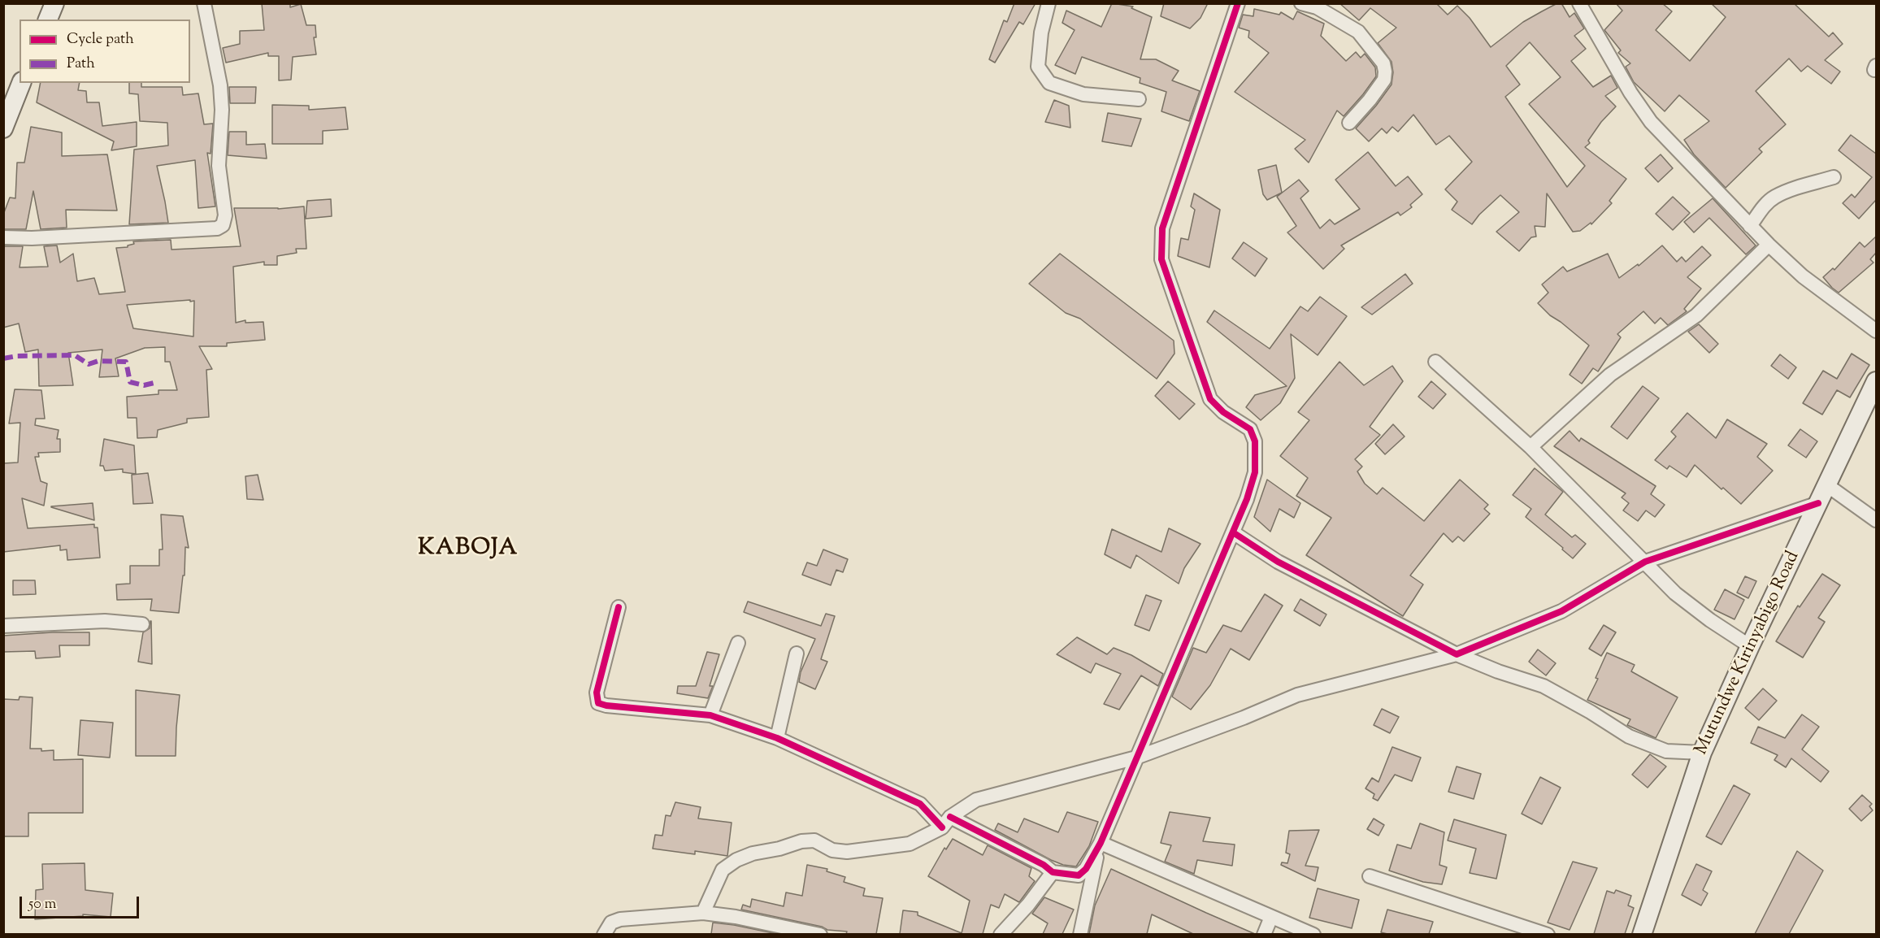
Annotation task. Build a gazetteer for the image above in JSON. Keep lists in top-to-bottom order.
{
  "streets": {
    "street": ["Mutundwe Kirinyabigo Road"]
  },
  "districts": ["KABOJA"],
  "legend": ["Cycle path", "Path"],
  "scale_bar": "50 m"
}
